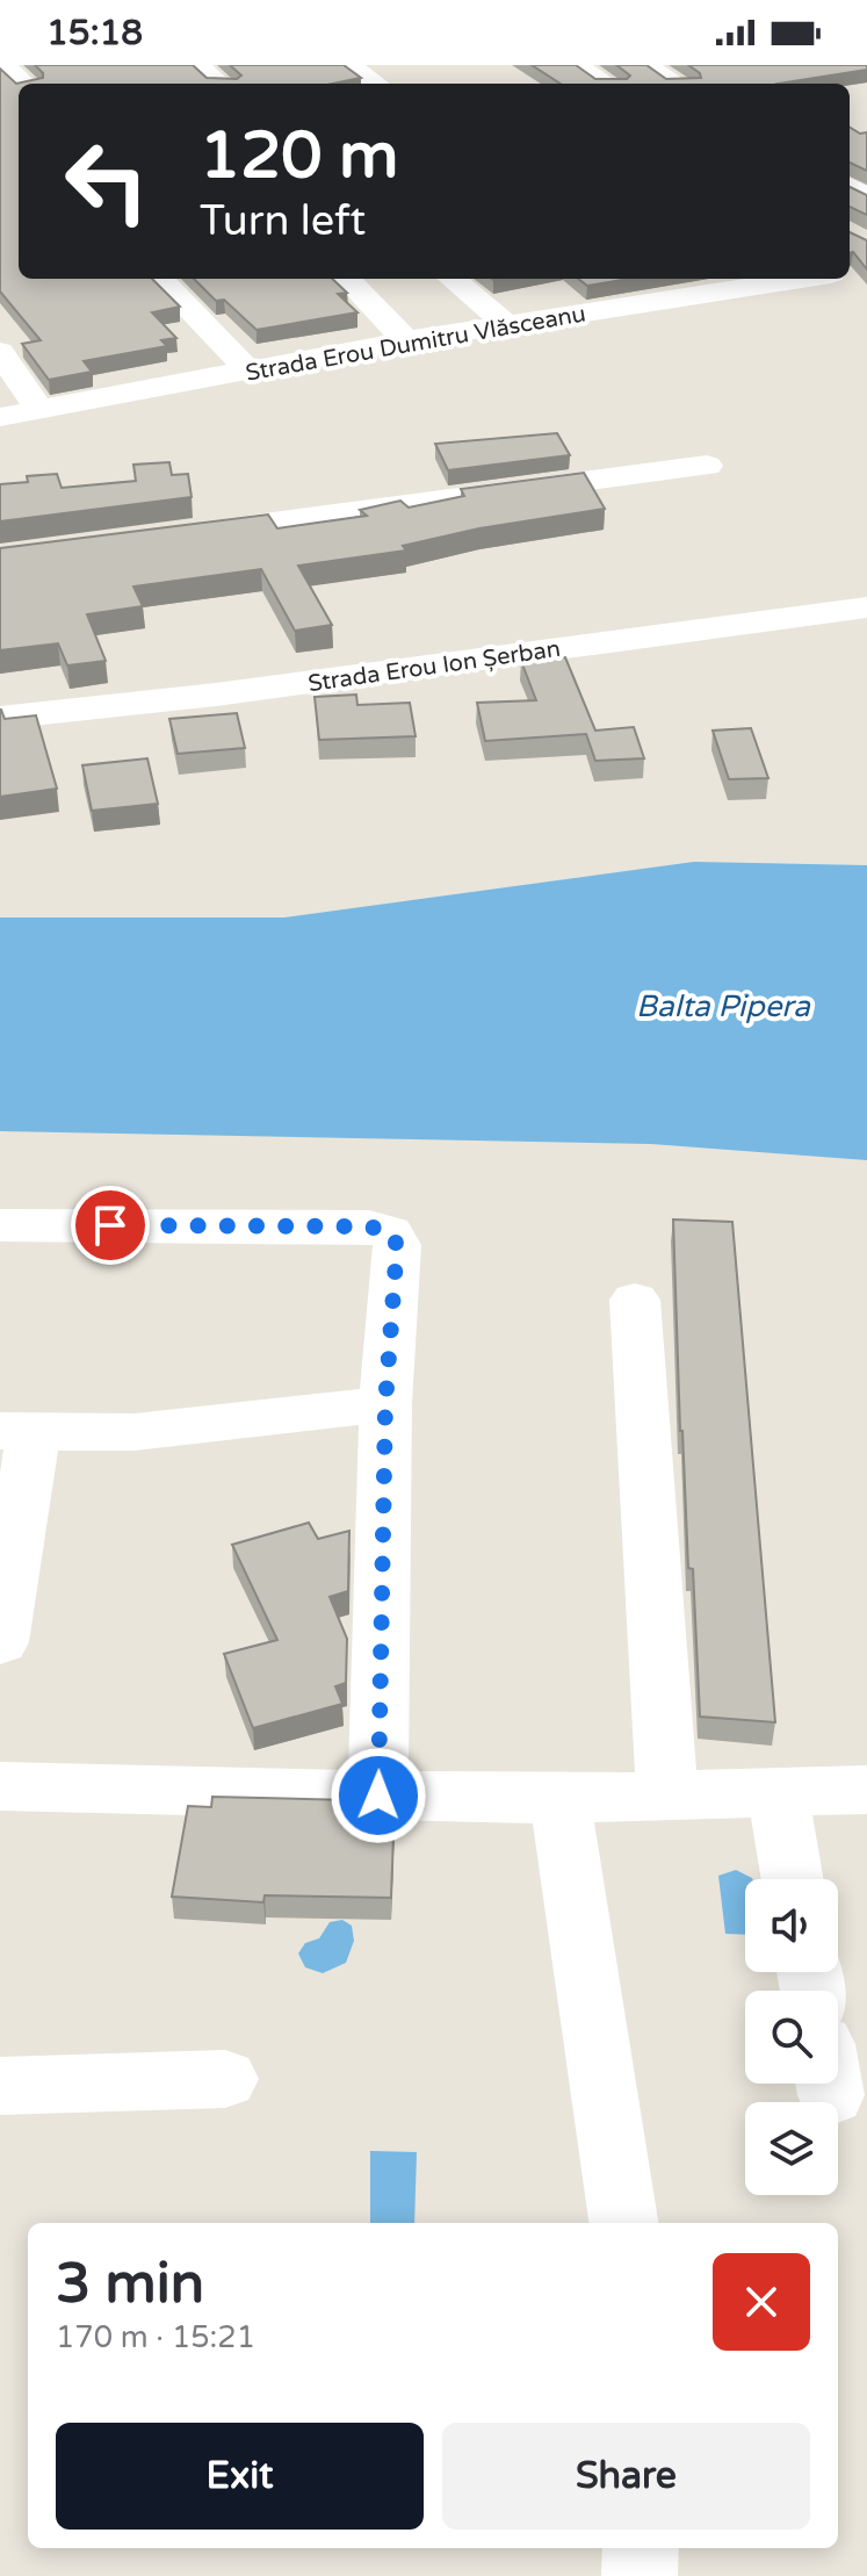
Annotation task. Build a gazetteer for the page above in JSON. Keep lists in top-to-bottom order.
{
  "streets": {
    "street": ["Strada Erou Dumitru Vlăsceanu", "Strada Erou Ion Șerban"]
  },
  "water": ["Balta Pipera"],
  "page": {
    "status": "15:18",
    "turn": ["120 m", "Turn left"],
    "heading": ["3 min", "170 m · 15:21"],
    "buttons": ["Exit", "Share"]
  }
}
